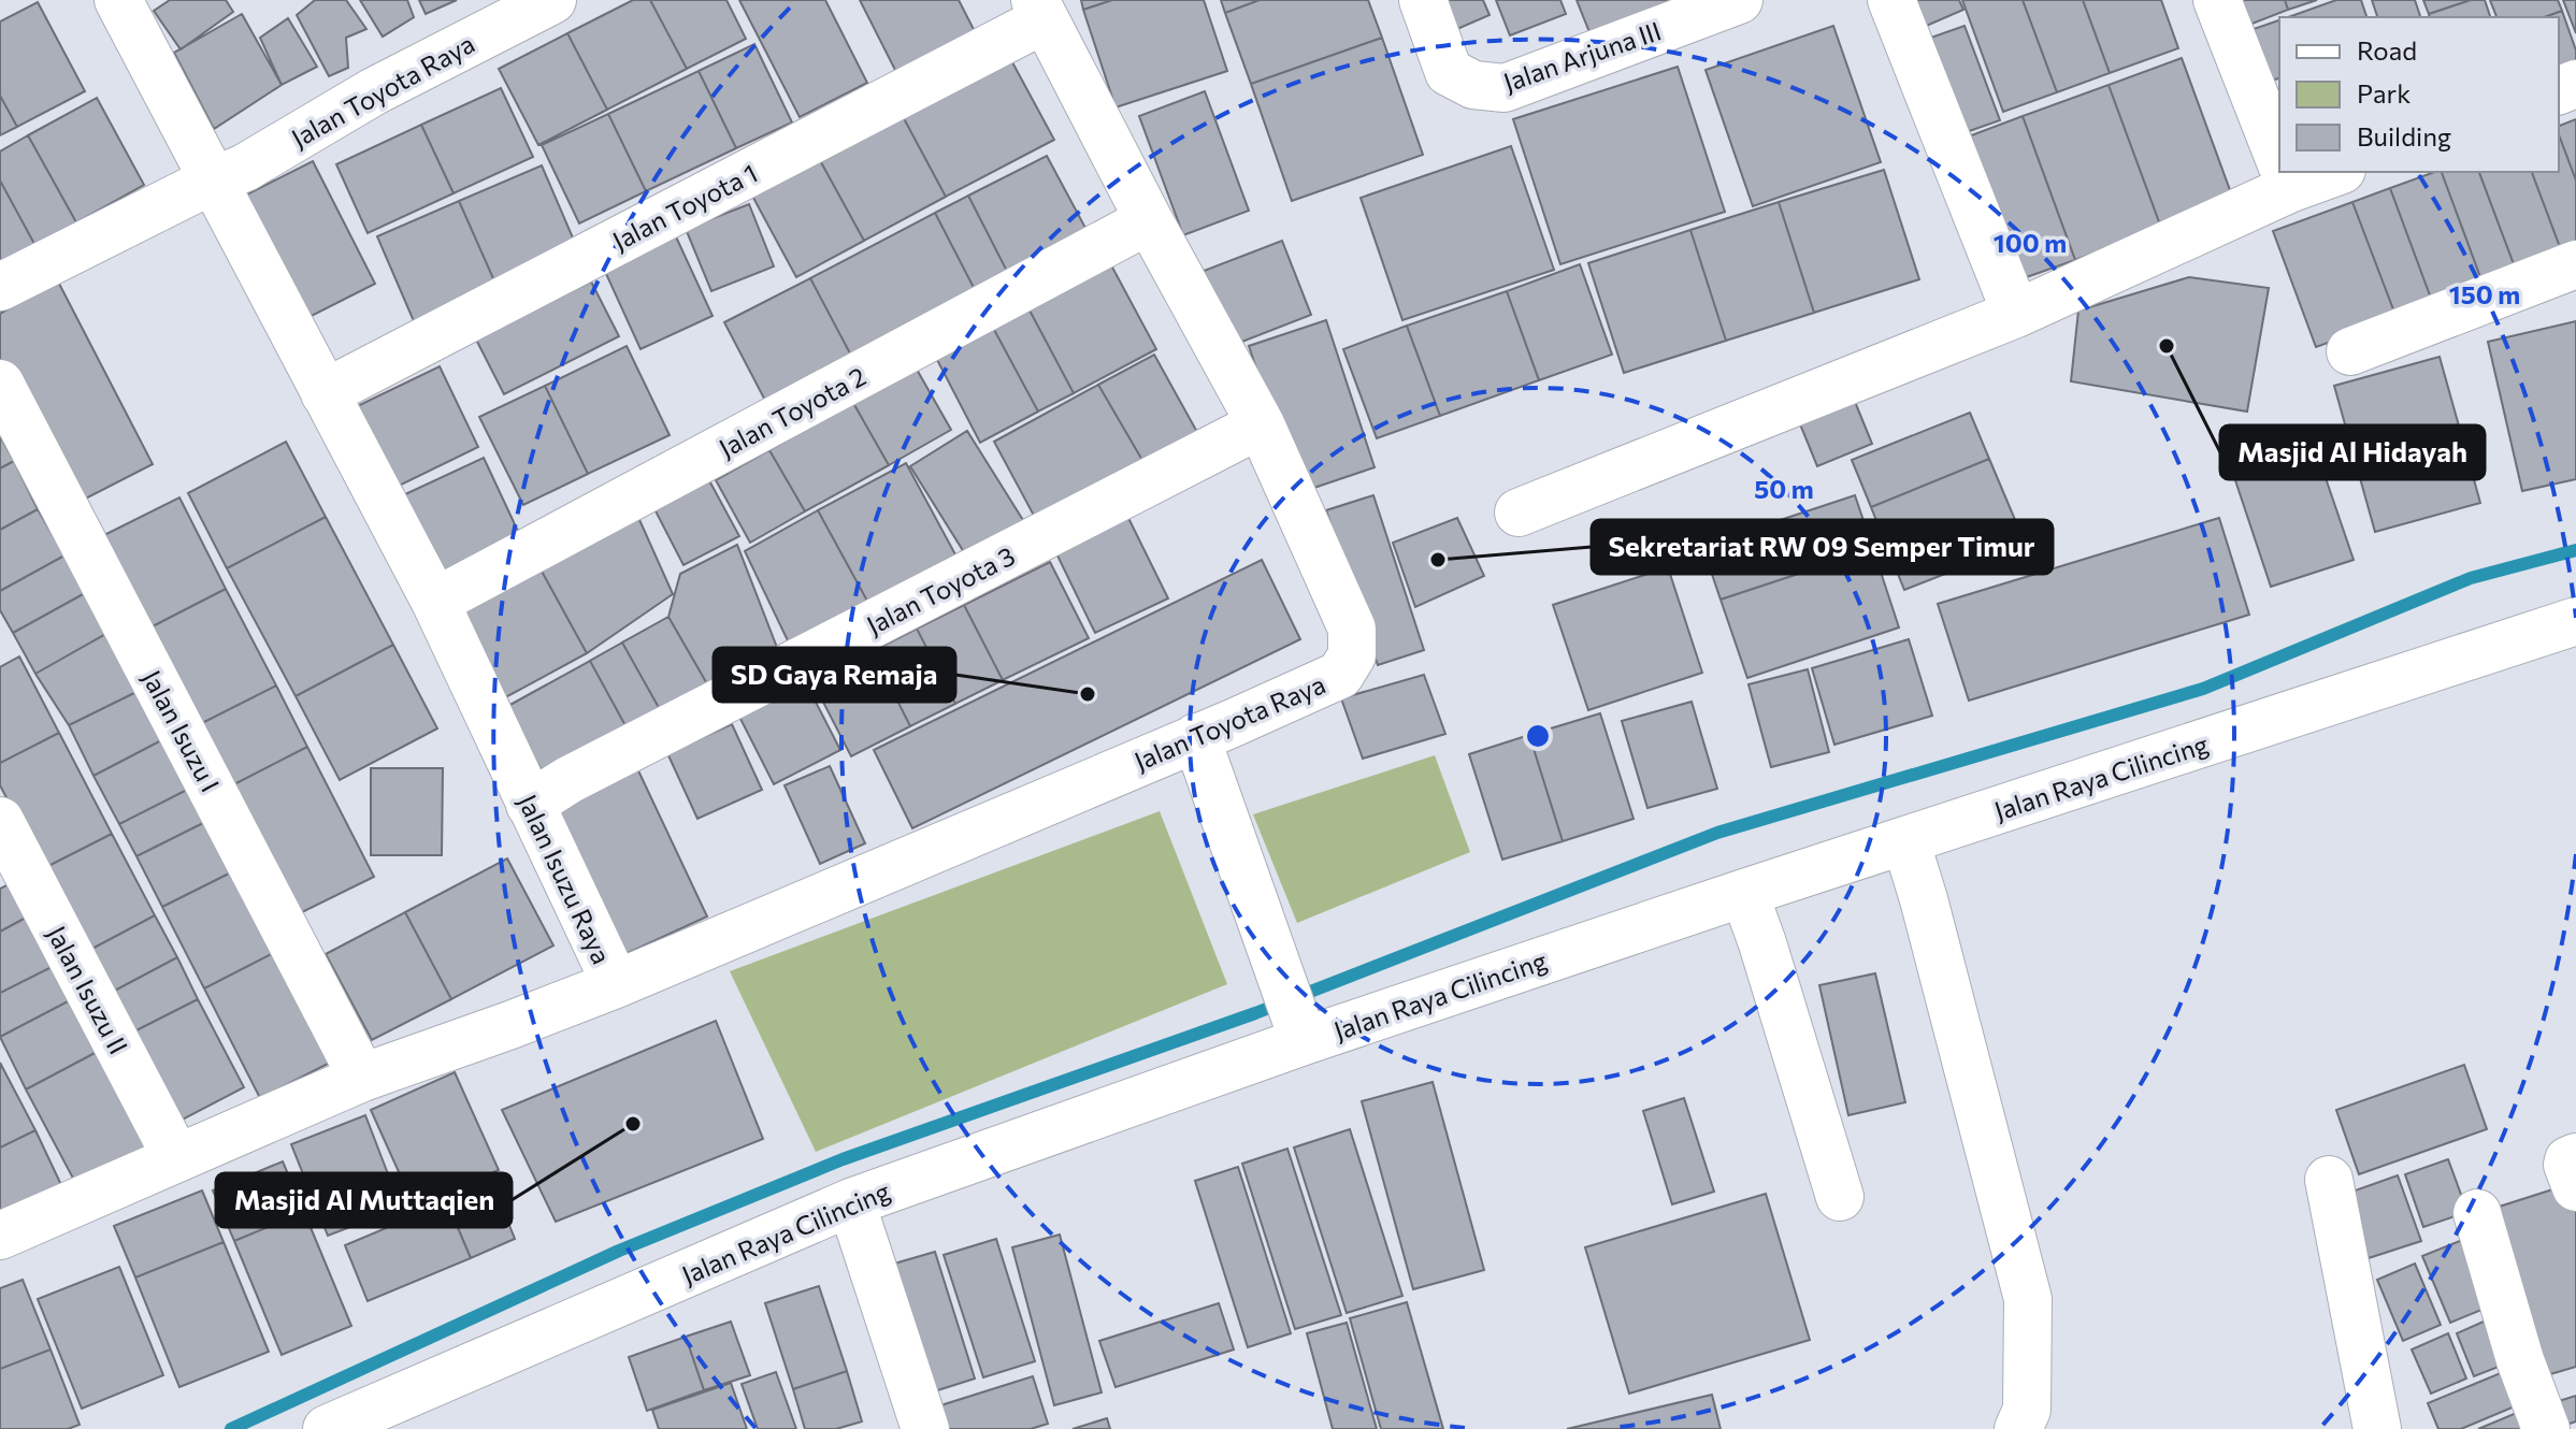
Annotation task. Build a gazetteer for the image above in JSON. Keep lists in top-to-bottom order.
{
  "streets": {
    "street": [
      "Jalan Arjuna III",
      "Jalan Toyota Raya",
      "Jalan Toyota 1",
      "Jalan Toyota 2",
      "Jalan Toyota 3",
      "Jalan Isuzu I",
      "Jalan Raya Cilincing",
      "Jalan Isuzu Raya",
      "Jalan Isuzu II"
    ]
  },
  "crossings": [
    ["Jalan Toyota Raya", "Jalan Toyota 1"],
    ["Jalan Toyota Raya", "Jalan Toyota 2"],
    ["Jalan Toyota Raya", "Jalan Toyota 3"],
    ["Jalan Toyota Raya", "Jalan Isuzu Raya"],
    ["Jalan Toyota 1", "Jalan Isuzu Raya"],
    ["Jalan Toyota 2", "Jalan Isuzu Raya"],
    ["Jalan Toyota 3", "Jalan Isuzu Raya"],
    ["Jalan Isuzu I", "Jalan Isuzu Raya"],
    ["Jalan Isuzu Raya", "Jalan Isuzu II"]
  ],
  "places": [
    "Masjid Al Hidayah",
    "Sekretariat RW 09 Semper Timur",
    "SD Gaya Remaja",
    "Masjid Al Muttaqien"
  ],
  "legend": ["Road", "Park", "Building"],
  "rings": ["100 m", "150 m", "50 m"]
}
